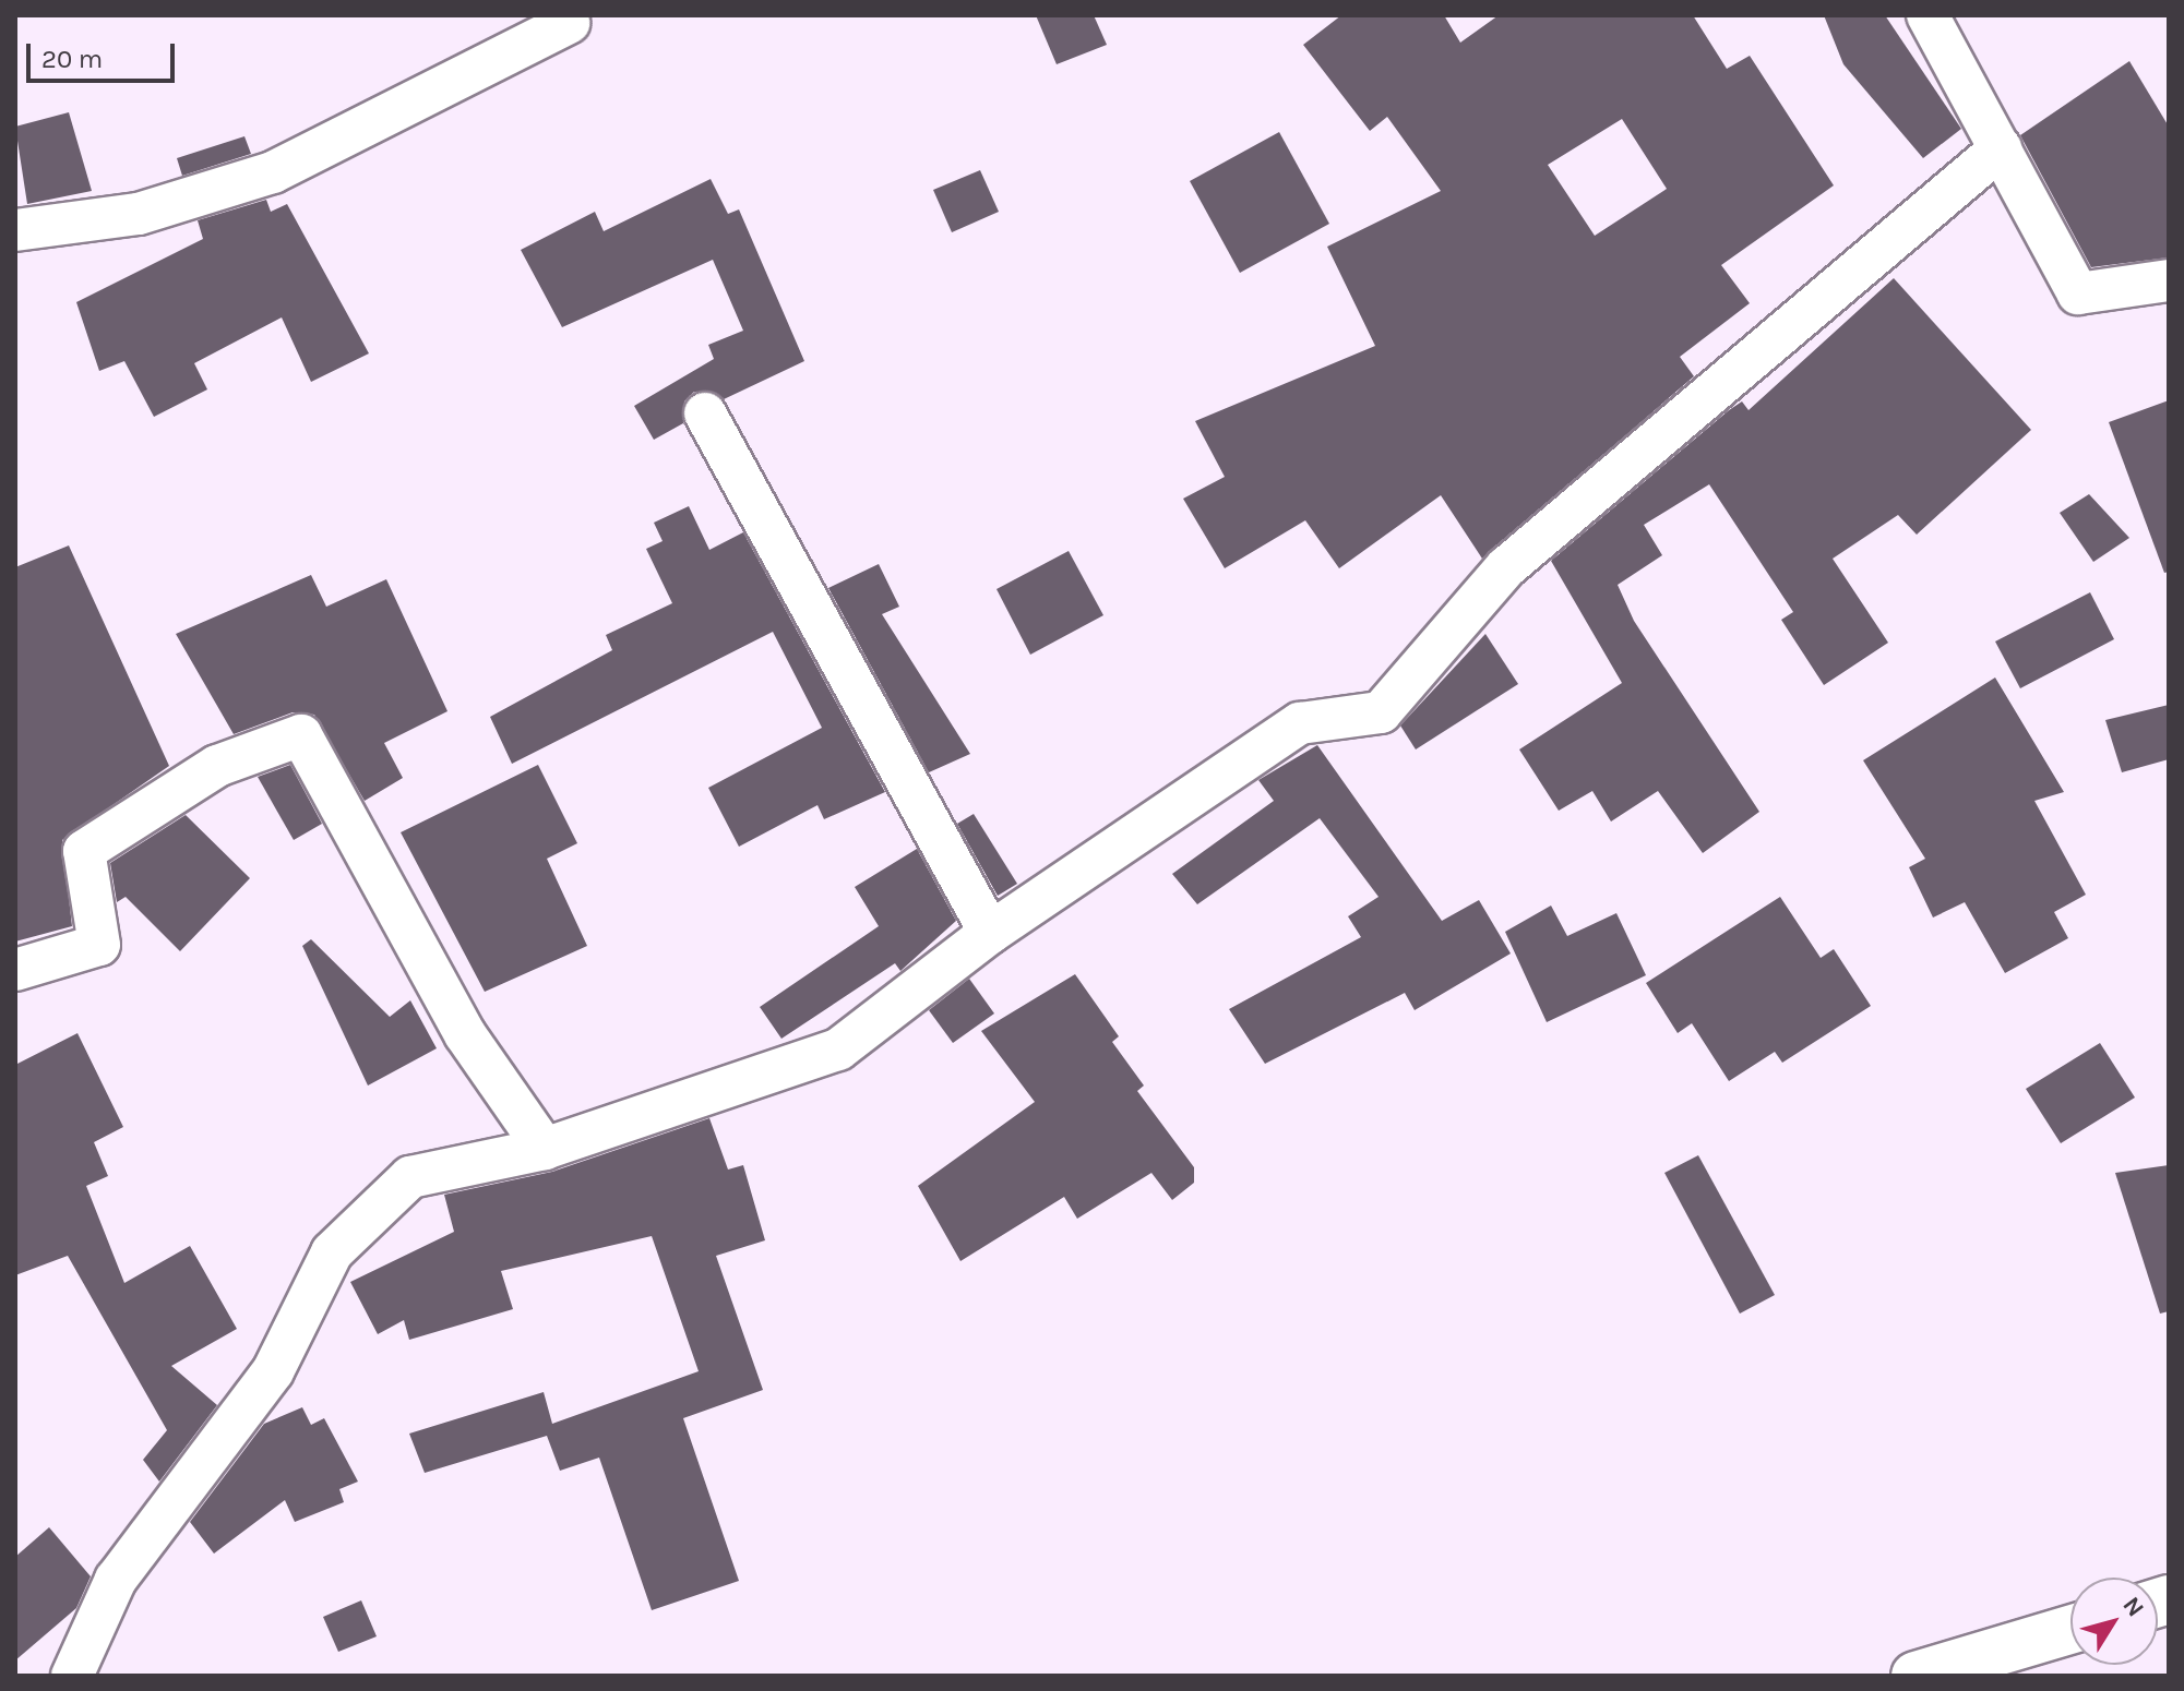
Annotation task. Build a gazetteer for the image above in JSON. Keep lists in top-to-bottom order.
{
  "scale_bar": "20 m",
  "north": "top right"
}
